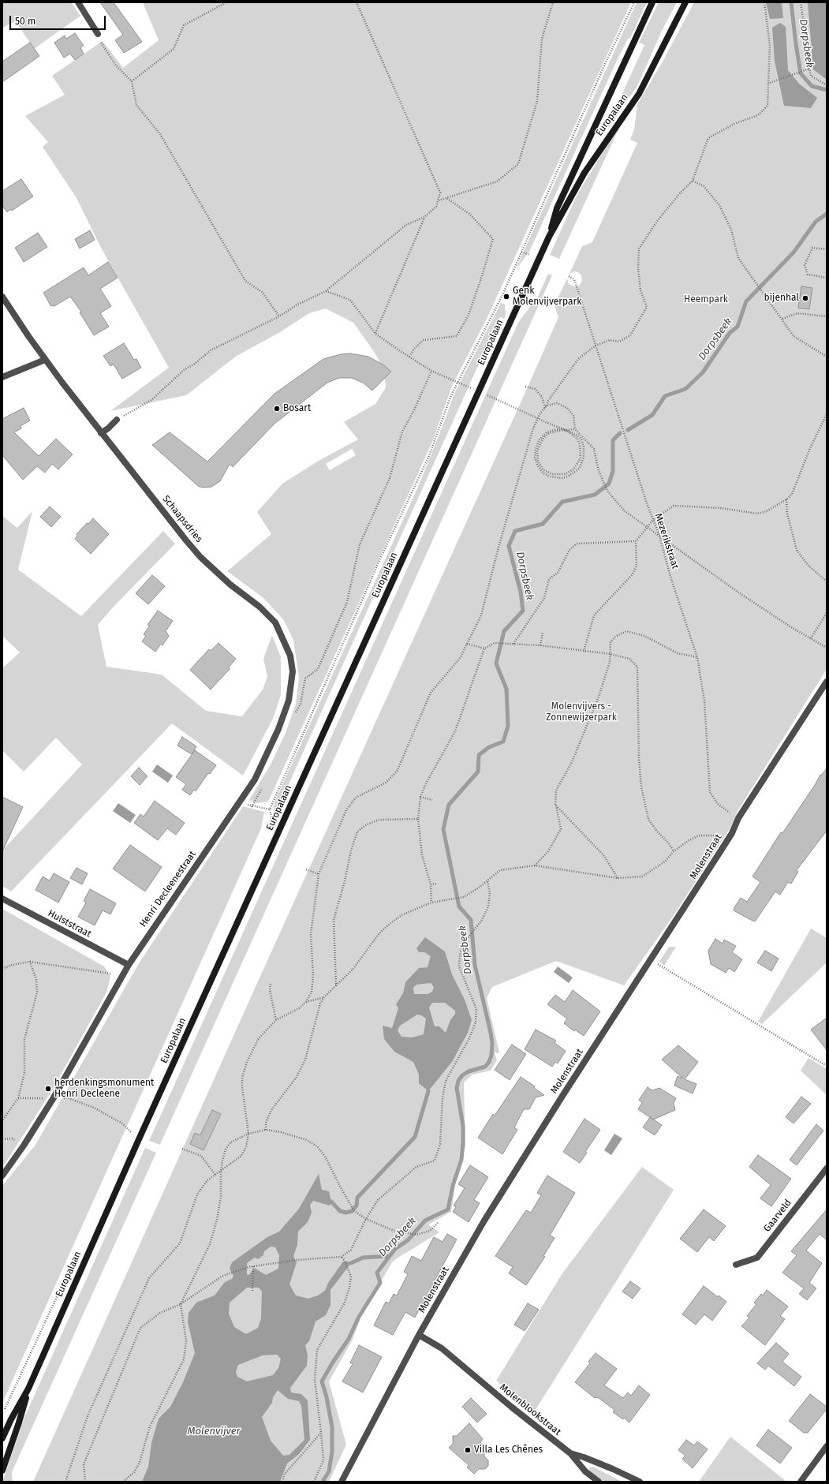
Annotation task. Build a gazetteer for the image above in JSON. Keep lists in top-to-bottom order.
{
  "streets": {
    "main road": ["Europalaan"],
    "street": [
      "Schaapsdries",
      "Molenstraat",
      "Henri Decleenestraat",
      "Hulststraat",
      "Gaarveld",
      "Molenblookstraat"
    ],
    "path": ["Mezerikstraat"]
  },
  "crossings": [
    ["Schaapsdries", "Henri Decleenestraat"],
    ["Molenstraat", "Molenblookstraat"],
    ["Henri Decleenestraat", "Hulststraat"]
  ],
  "water": ["Dorpsbeek", "Molenvijver"],
  "parks": ["Heempark", "Molenvijvers - Zonnewijzerpark"],
  "places": [
    "Genk Molenvijverpark",
    "bijenhal",
    "Bosart",
    "herdenkingsmonument Henri Decleene",
    "Villa Les Chênes"
  ],
  "scale_bar": "50 m"
}
